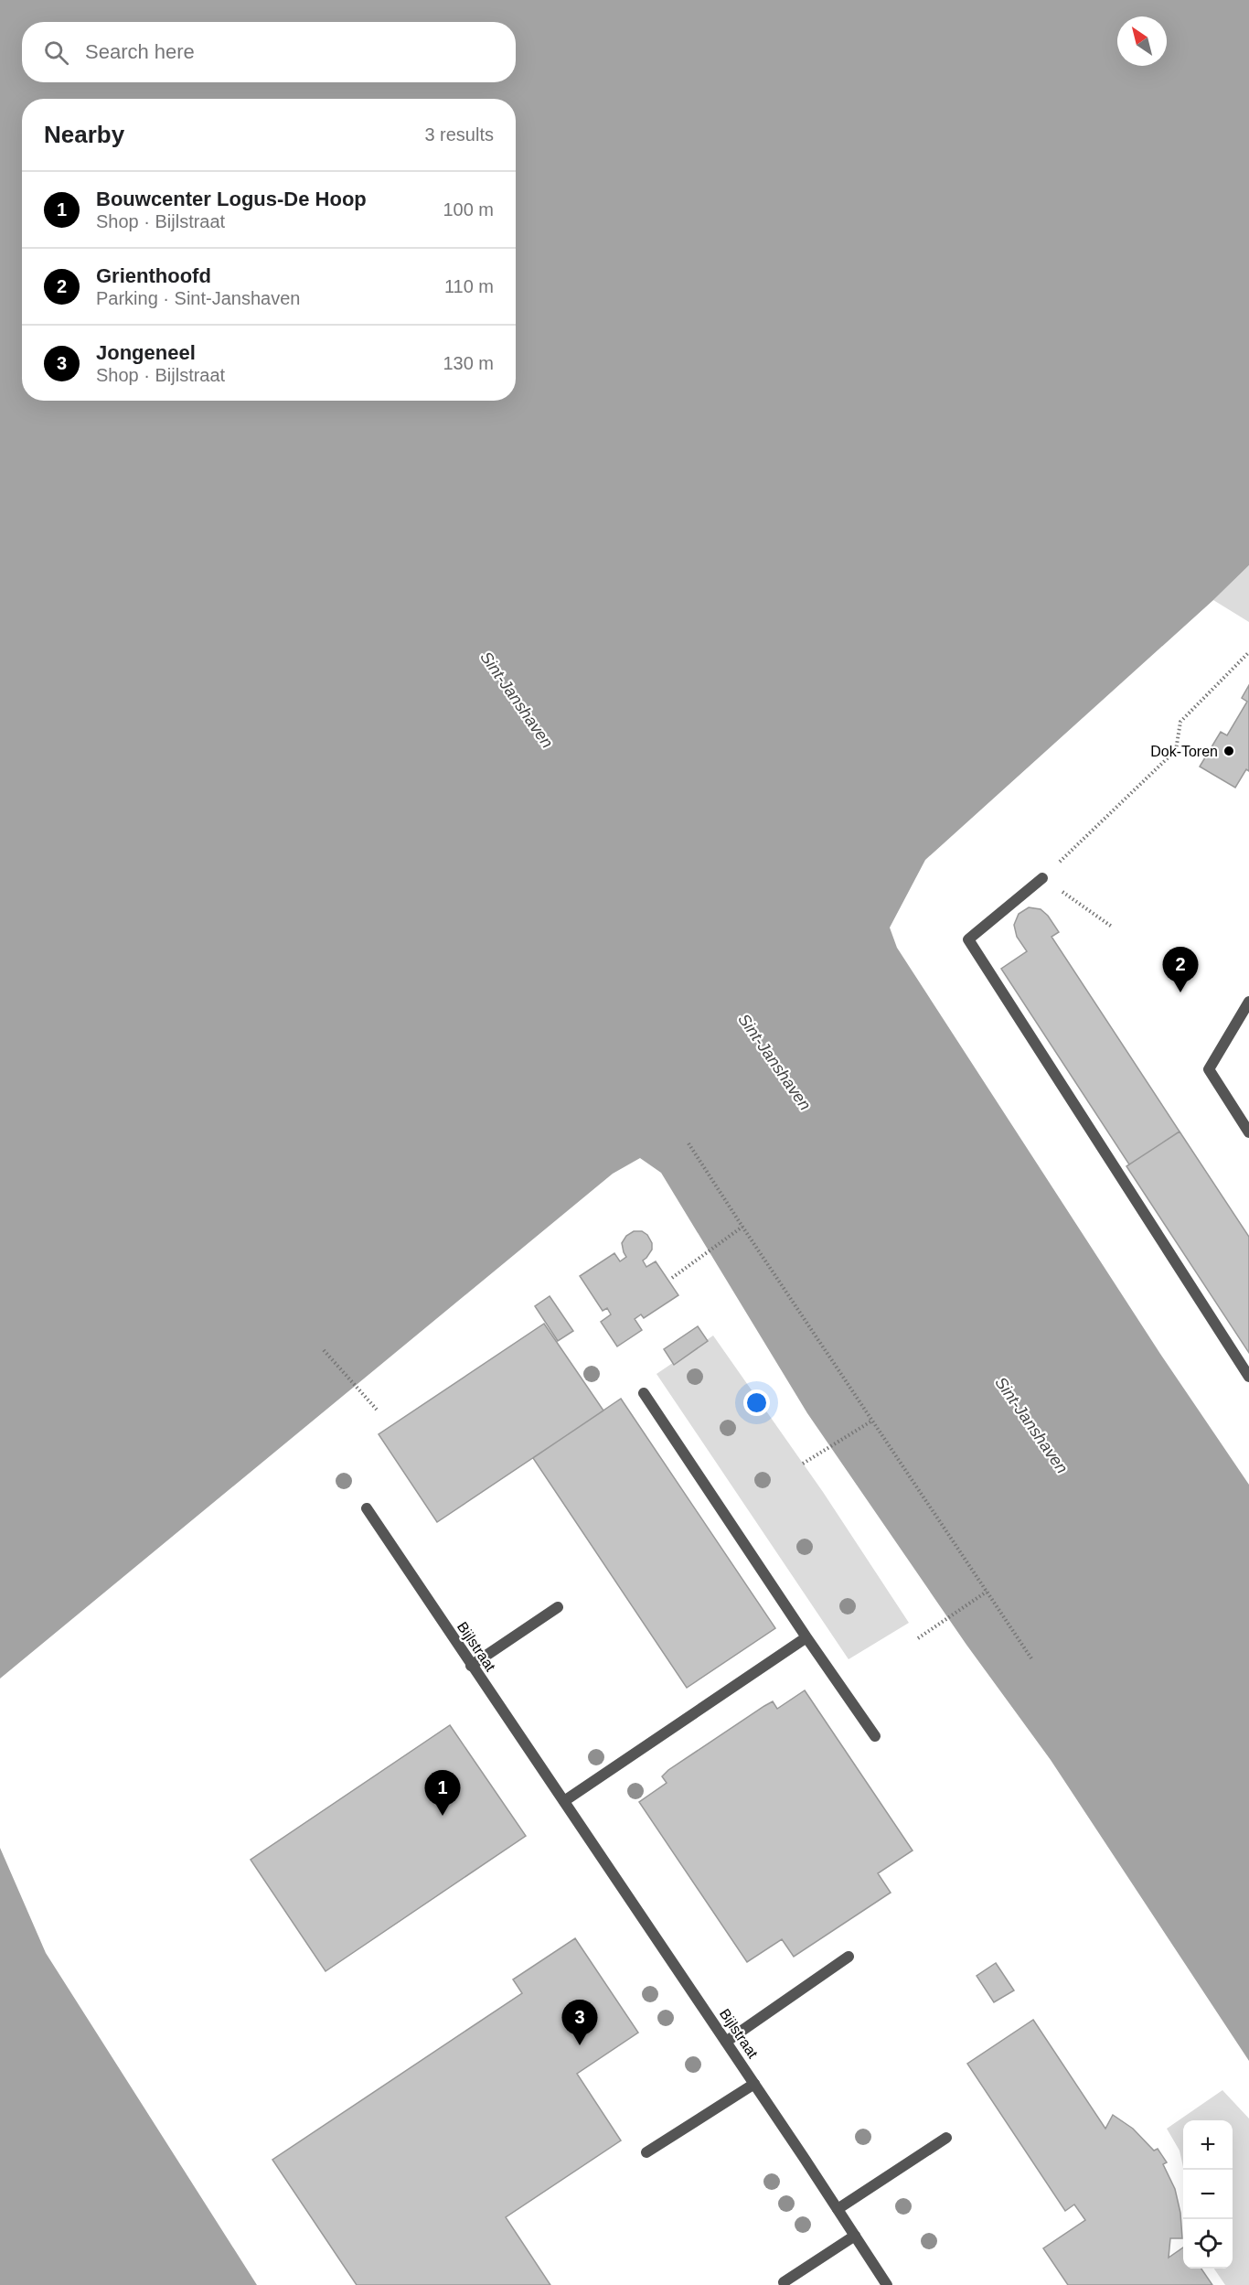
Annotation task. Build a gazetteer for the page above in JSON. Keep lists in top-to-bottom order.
{
  "streets": {
    "street": ["Bijlstraat"]
  },
  "water": ["Sint-Janshaven"],
  "places": ["Dok-Toren"],
  "north": "top left",
  "page": {
    "search": "Search here",
    "heading": ["Nearby", "3 results"],
    "list": [
      {
        "mark": "1",
        "name": "Bouwcenter Logus-De Hoop",
        "note": "Shop · Bijlstraat",
        "value": "100 m"
      },
      {
        "mark": "2",
        "name": "Grienthoofd",
        "note": "Parking · Sint-Janshaven",
        "value": "110 m"
      },
      {
        "mark": "3",
        "name": "Jongeneel",
        "note": "Shop · Bijlstraat",
        "value": "130 m"
      }
    ],
    "pins": ["2", "1", "3"],
    "map_buttons": ["+", "−"]
  }
}
